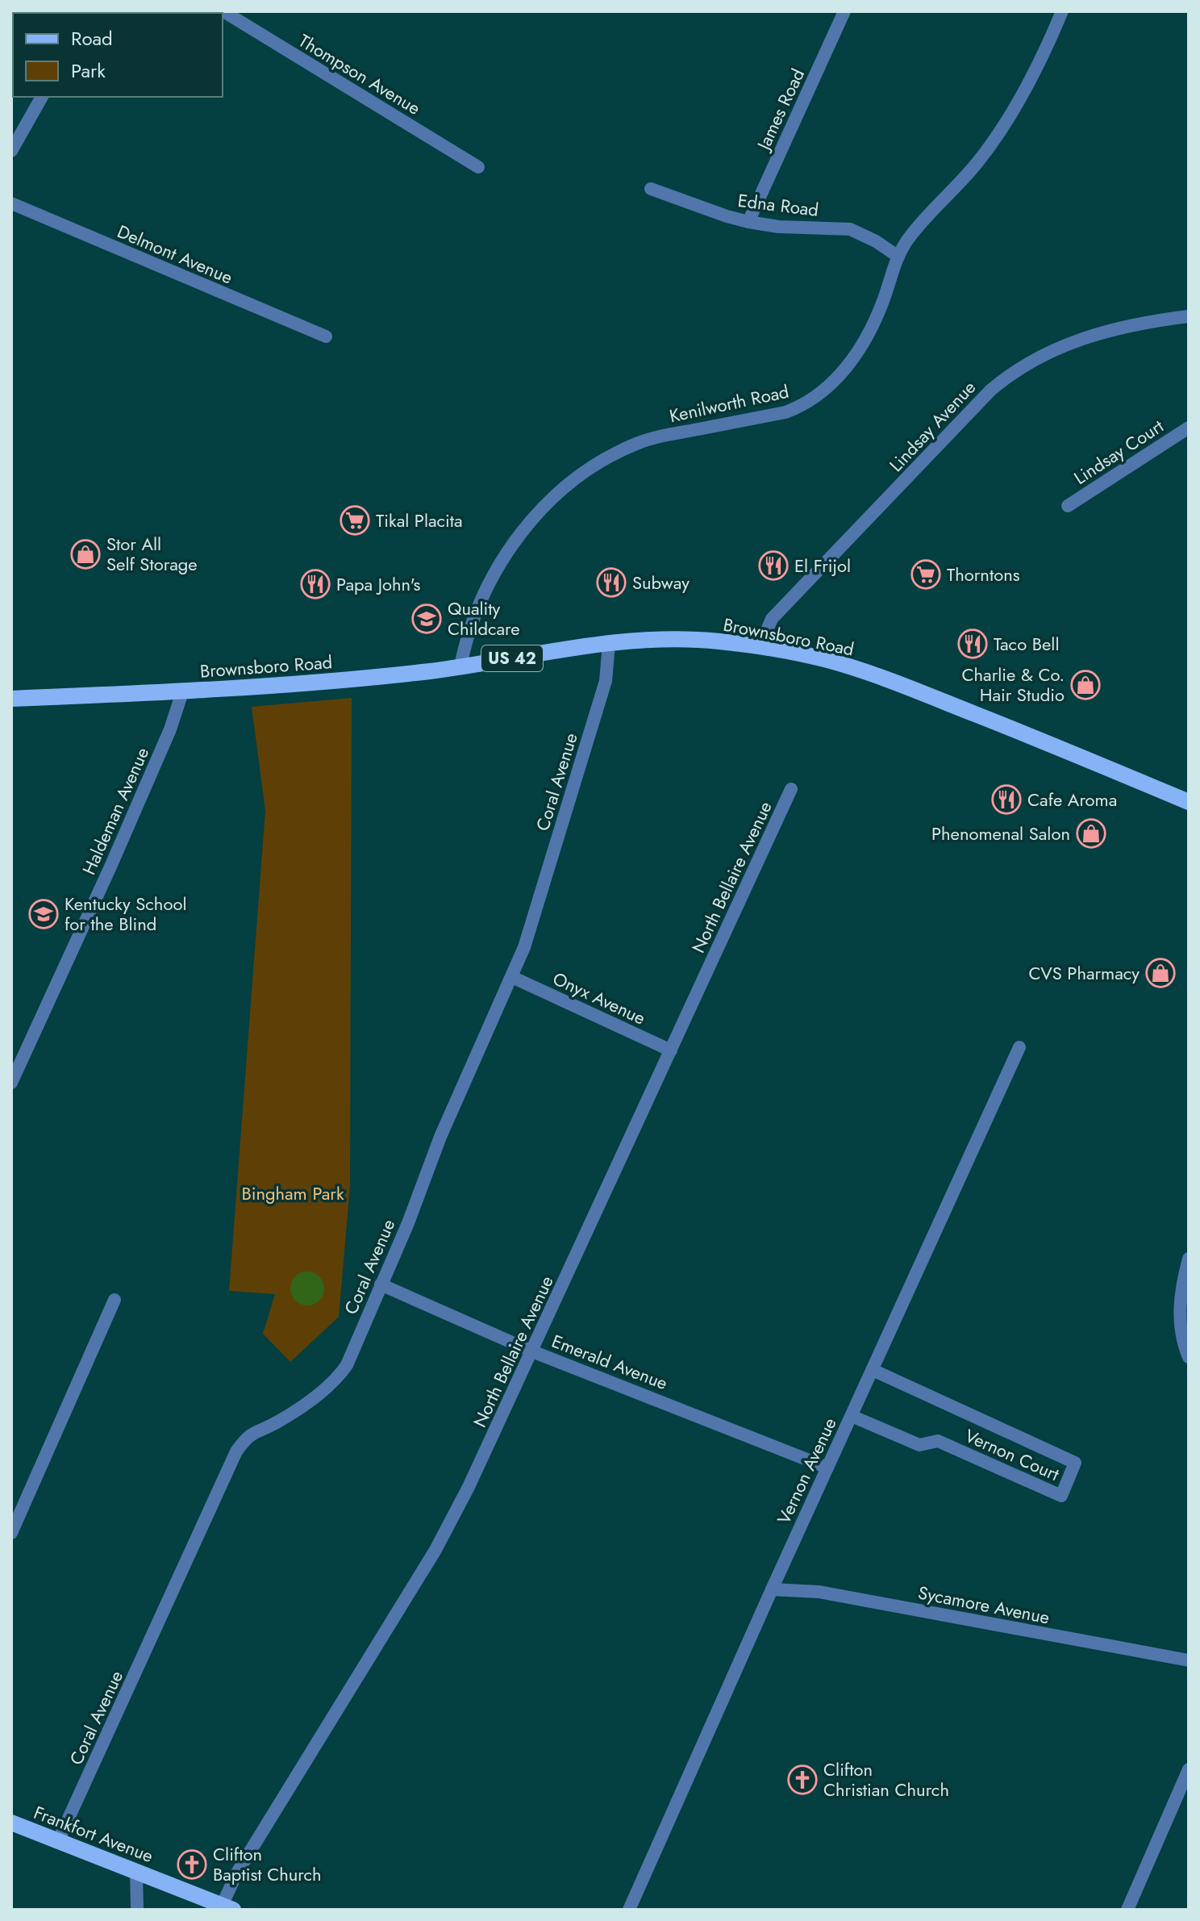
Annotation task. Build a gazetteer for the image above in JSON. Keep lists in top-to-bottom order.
{
  "streets": {
    "main road": ["Brownsboro Road", "US 42", "Frankfort Avenue"],
    "street": [
      "Thompson Avenue",
      "James Road",
      "Edna Road",
      "Delmont Avenue",
      "Kenilworth Road",
      "Lindsay Avenue",
      "Lindsay Court",
      "Coral Avenue",
      "Haldeman Avenue",
      "North Bellaire Avenue",
      "Onyx Avenue",
      "Emerald Avenue",
      "Vernon Court",
      "Vernon Avenue",
      "Sycamore Avenue"
    ]
  },
  "crossings": [
    ["James Road", "Edna Road"],
    ["Edna Road", "Kenilworth Road"],
    ["Kenilworth Road", "Brownsboro Road"],
    ["Lindsay Avenue", "Brownsboro Road"],
    ["Brownsboro Road", "Coral Avenue"],
    ["Brownsboro Road", "Haldeman Avenue"],
    ["Coral Avenue", "Onyx Avenue"],
    ["Coral Avenue", "Emerald Avenue"],
    ["Coral Avenue", "Frankfort Avenue"],
    ["North Bellaire Avenue", "Onyx Avenue"],
    ["North Bellaire Avenue", "Emerald Avenue"],
    ["North Bellaire Avenue", "Frankfort Avenue"],
    ["Emerald Avenue", "Vernon Avenue"],
    ["Vernon Court", "Vernon Avenue"],
    ["Vernon Avenue", "Sycamore Avenue"]
  ],
  "parks": ["Bingham Park"],
  "places": {
    "supermarket": ["Tikal Placita", "Thorntons"],
    "shop": [
      "Stor All Self Storage",
      "Charlie & Co. Hair Studio",
      "Phenomenal Salon",
      "CVS Pharmacy"
    ],
    "restaurant": [
      "El Frijol",
      "Subway",
      "Papa John's",
      "Taco Bell",
      "Cafe Aroma"
    ],
    "school or university": ["Quality Childcare", "Kentucky School for the Blind"],
    "church": ["Clifton Christian Church", "Clifton Baptist Church"]
  },
  "legend": ["Road", "Park"]
}
